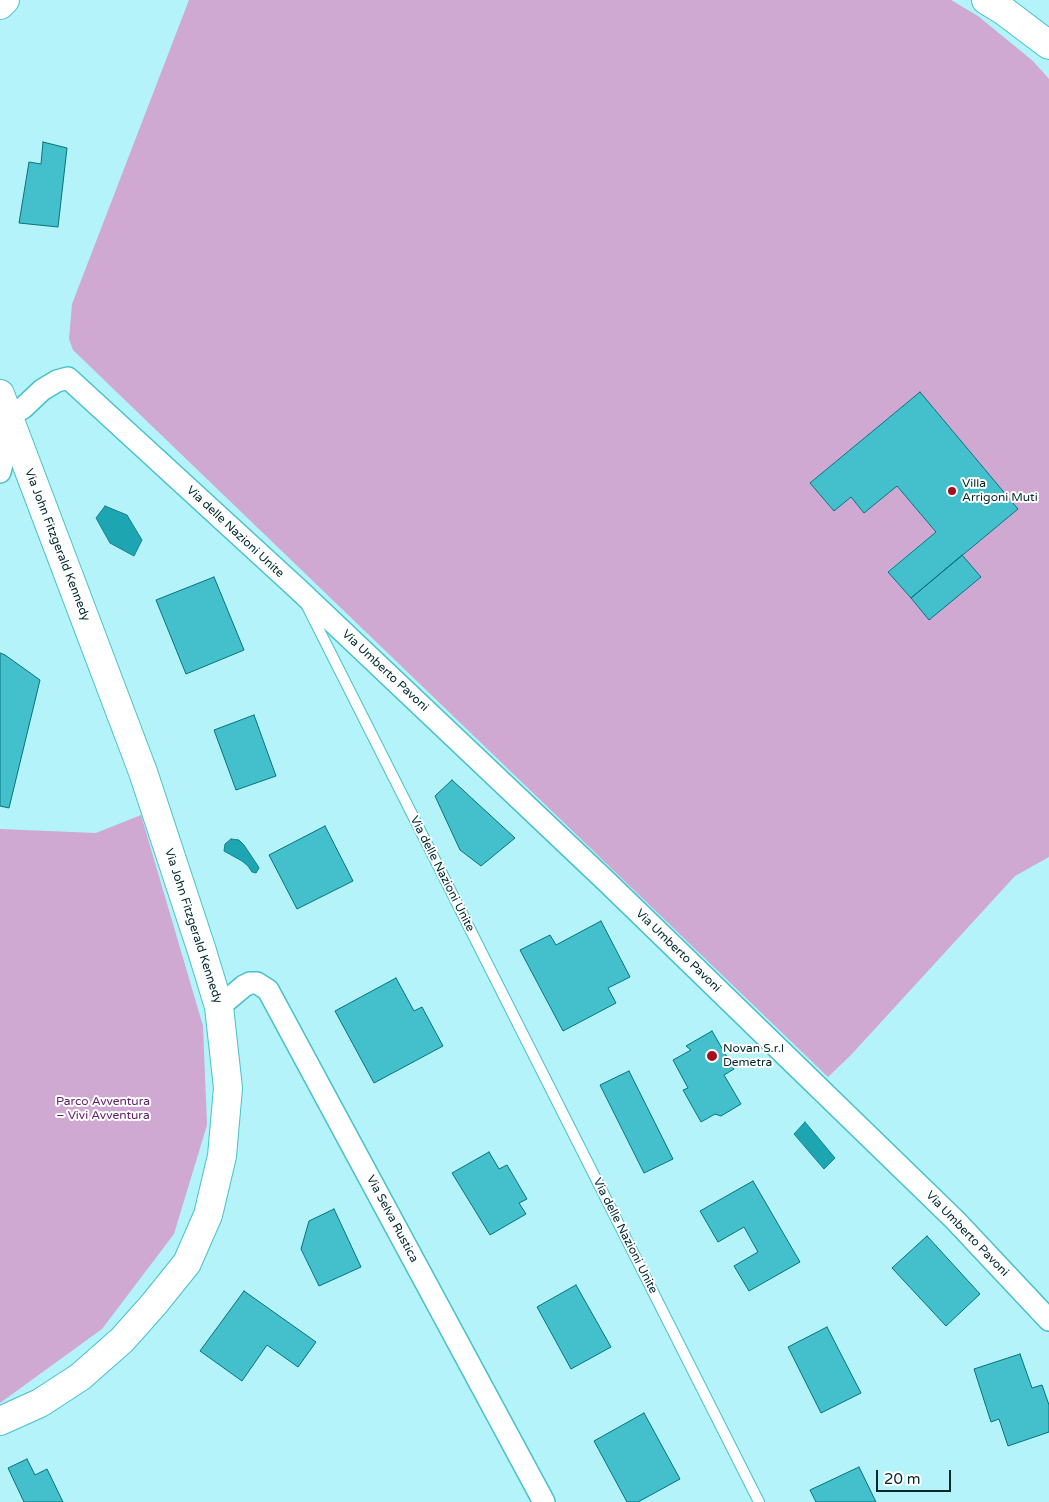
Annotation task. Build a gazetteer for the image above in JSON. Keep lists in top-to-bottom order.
{
  "streets": {
    "main road": ["Via John Fitzgerald Kennedy"],
    "street": ["Via delle Nazioni Unite", "Via Umberto Pavoni", "Via Selva Rustica"]
  },
  "crossings": [
    ["Via delle Nazioni Unite", "Via John Fitzgerald Kennedy"],
    ["Via delle Nazioni Unite", "Via Umberto Pavoni"],
    ["Via John Fitzgerald Kennedy", "Via Selva Rustica"]
  ],
  "parks": ["Parco Avventura – Vivi Avventura"],
  "places": ["Villa Arrigoni Muti", "Novan S.r.l Demetra"],
  "scale_bar": "20 m"
}
